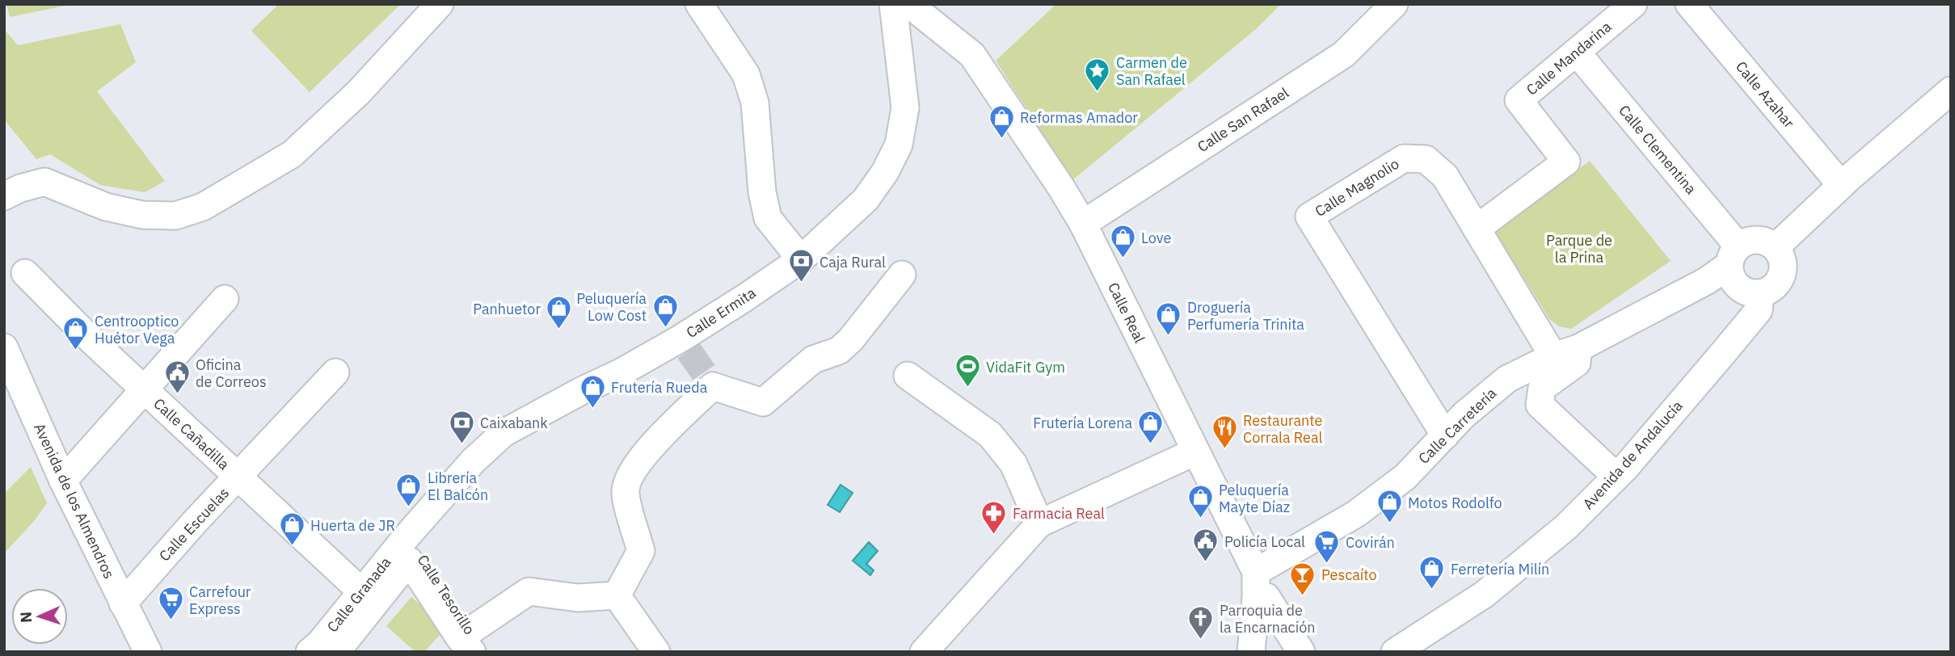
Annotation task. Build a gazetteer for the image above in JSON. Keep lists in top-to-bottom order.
{
  "streets": {
    "street": [
      "Calle Mandarina",
      "Calle Azahar",
      "Calle San Rafael",
      "Calle Clementina",
      "Calle Magnolio",
      "Calle Ermita",
      "Calle Real",
      "Calle Carretería",
      "Calle Cañadilla",
      "Avenida de Andalucía",
      "Avenida de los Almendros",
      "Calle Escuelas",
      "Calle Granada",
      "Calle Tesorillo"
    ]
  },
  "crossings": [
    ["Calle Mandarina", "Calle Clementina"],
    ["Calle Mandarina", "Calle Magnolio"],
    ["Calle San Rafael", "Calle Real"],
    ["Calle Clementina", "Calle Carretería"],
    ["Calle Clementina", "Avenida de Andalucía"],
    ["Calle Magnolio", "Calle Carretería"],
    ["Calle Ermita", "Calle Real"],
    ["Calle Ermita", "Calle Granada"],
    ["Calle Ermita", "Calle Tesorillo"],
    ["Calle Real", "Calle Carretería"],
    ["Calle Carretería", "Avenida de Andalucía"],
    ["Calle Cañadilla", "Calle Escuelas"],
    ["Calle Cañadilla", "Calle Granada"],
    ["Avenida de los Almendros", "Calle Escuelas"],
    ["Calle Granada", "Calle Tesorillo"]
  ],
  "parks": ["Parque de la Prina"],
  "places": {
    "place": ["Carmen de San Rafael"],
    "shop": [
      "Reformas Amador",
      "Love",
      "Peluquería Low Cost",
      "Panhuetor",
      "Droguería Perfumería Trinita",
      "Centrooptico Huétor Vega",
      "Frutería Rueda",
      "Frutería Lorena",
      "Librería El Balcón",
      "Peluquería Mayte Díaz",
      "Motos Rodolfo",
      "Huerta de JR",
      "Ferretería Milín"
    ],
    "bank": ["Caja Rural", "Caixabank"],
    "sports": ["VidaFit Gym"],
    "public building": ["Oficina de Correos", "Policía Local"],
    "restaurant": ["Restaurante Corrala Real"],
    "pharmacy": ["Farmacia Real"],
    "supermarket": ["Covirán", "Carrefour Express"],
    "bar": ["Pescaíto"],
    "church": ["Parroquia de la Encarnación"]
  },
  "north": "left"
}
